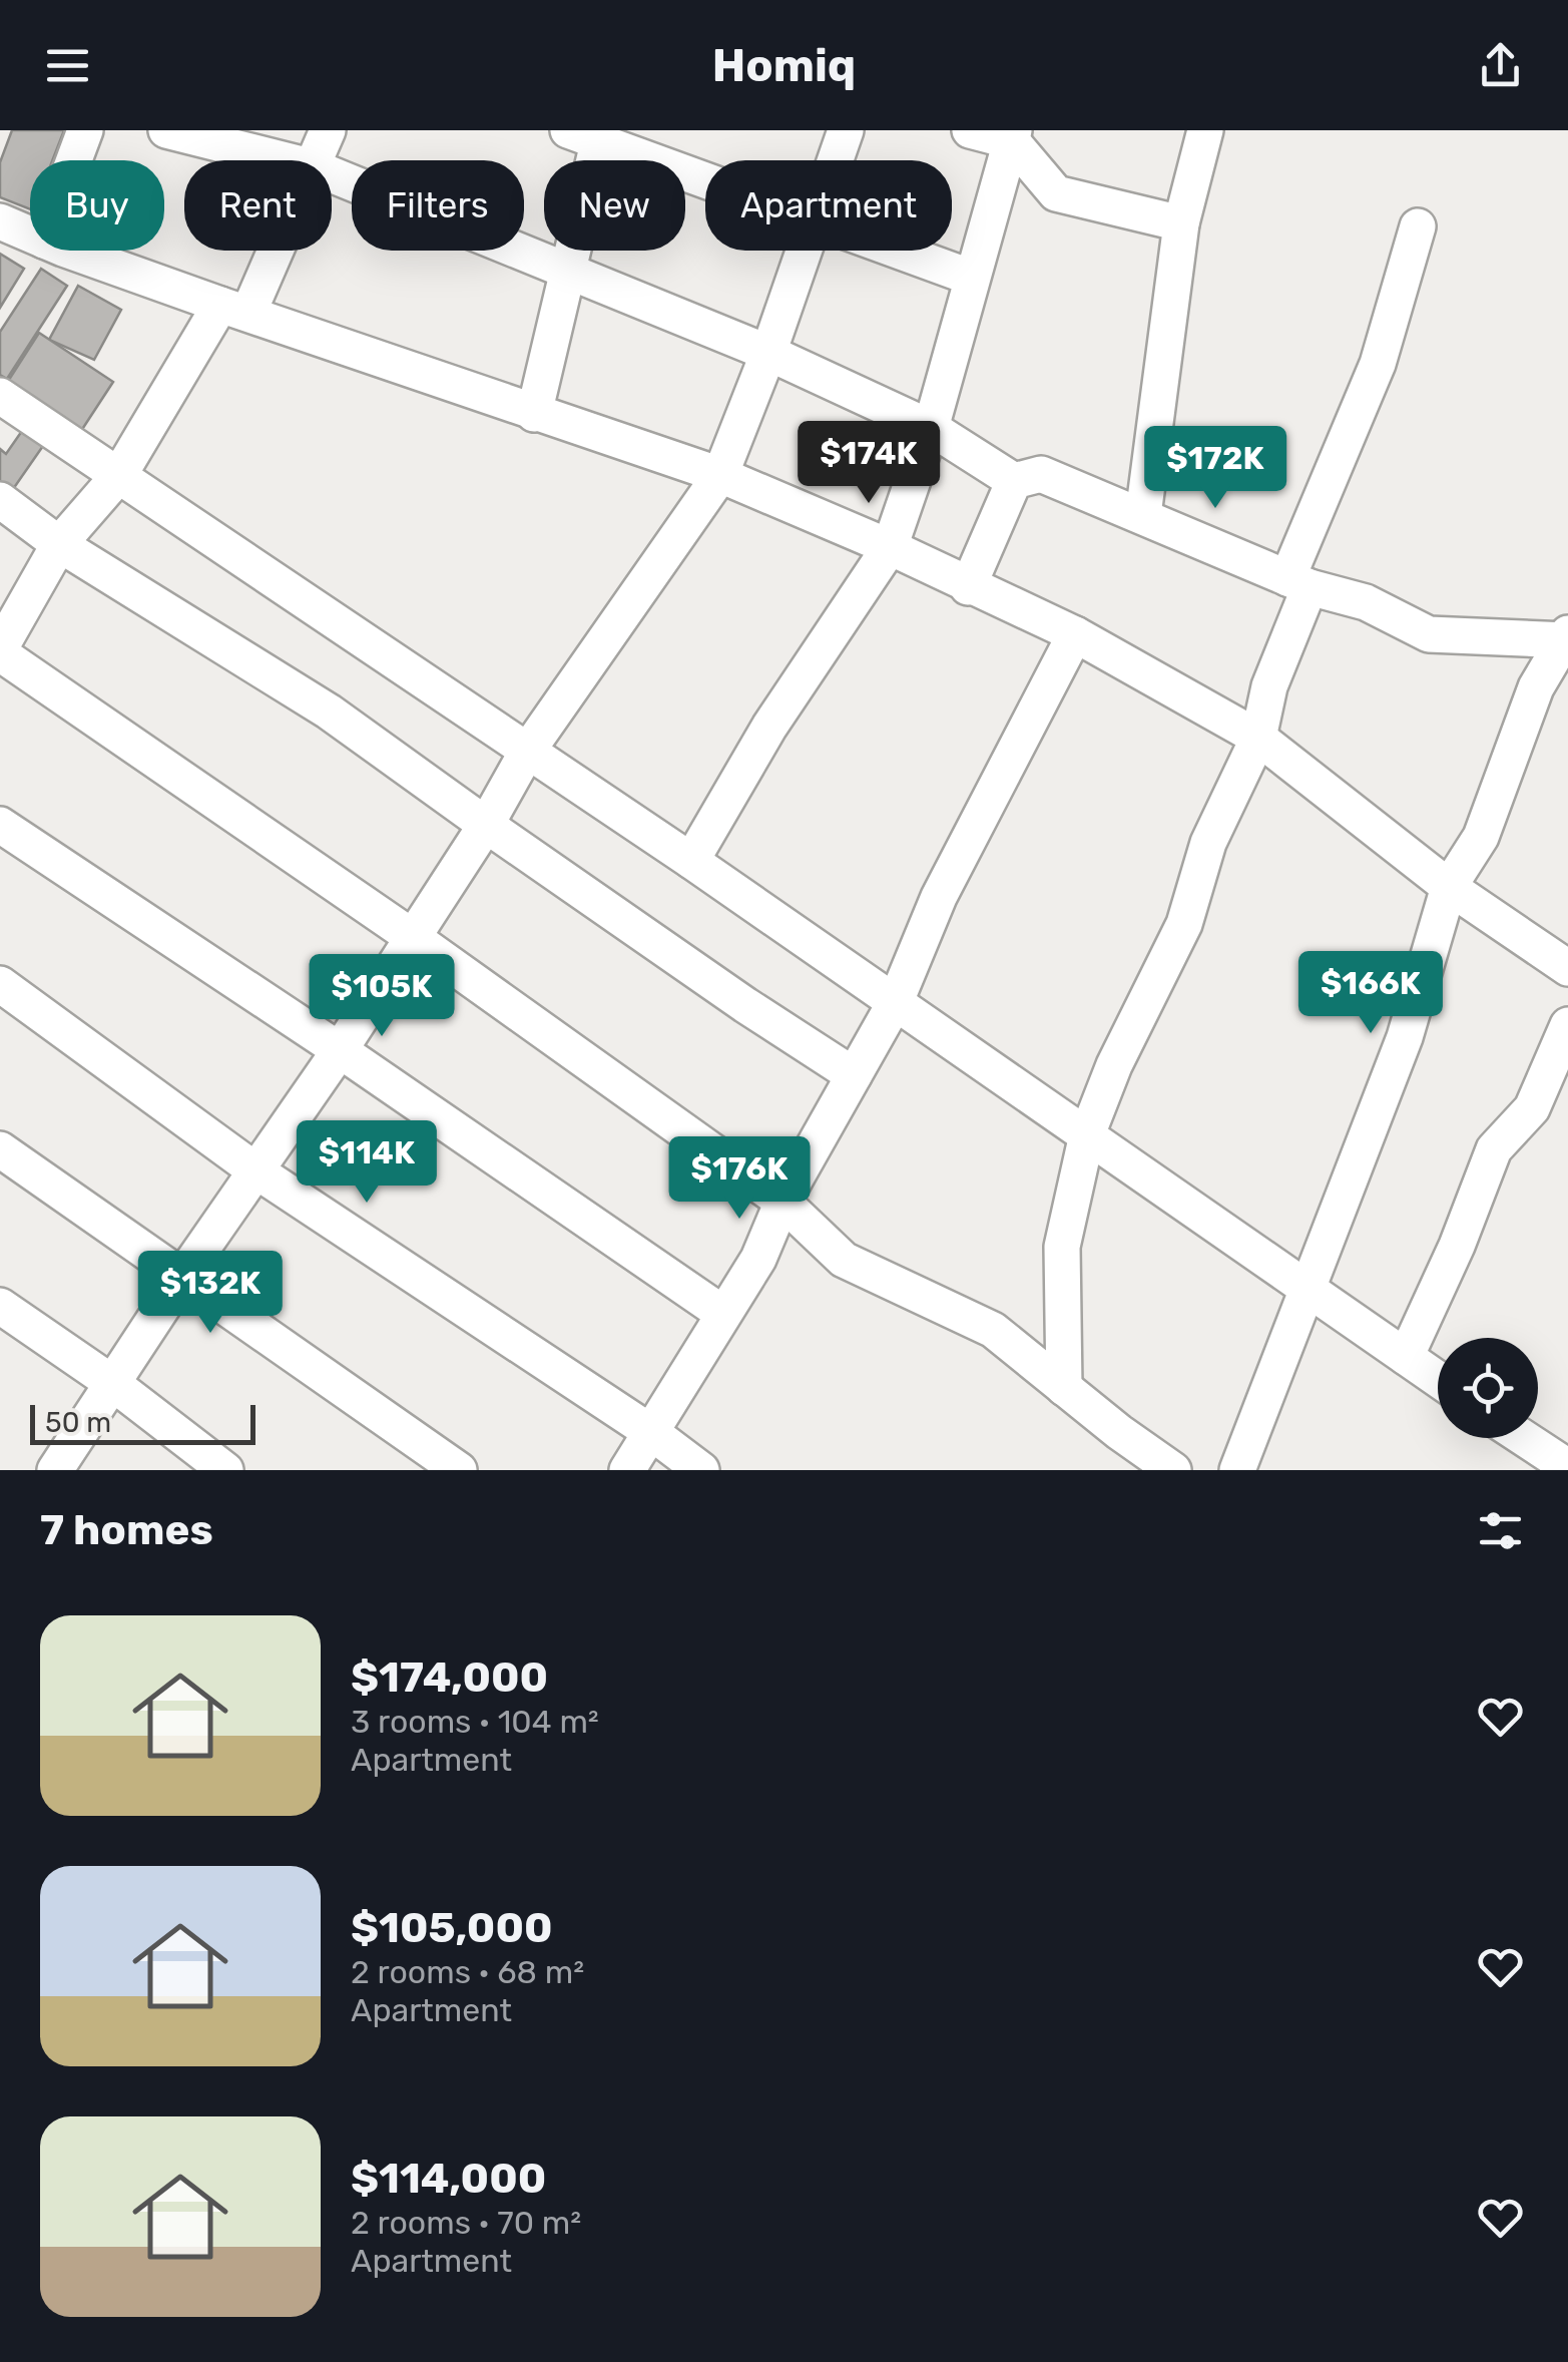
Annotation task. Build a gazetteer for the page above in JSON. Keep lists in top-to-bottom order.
{
  "scale_bar": "50 m",
  "page": {
    "header": "Homiq",
    "chip": [
      "Buy",
      "Rent",
      "Filters",
      "New",
      "Apartment"
    ],
    "price": [
      "$174K",
      "$172K",
      "$166K",
      "$105K",
      "$114K",
      "$176K",
      "$132K"
    ],
    "scale": "50 m",
    "heading": "7 homes",
    "list": [
      {
        "name": "$174,000",
        "note": "3 rooms · 104 m² · Apartment"
      },
      {
        "name": "$105,000",
        "note": "2 rooms · 68 m² · Apartment"
      },
      {
        "name": "$114,000",
        "note": "2 rooms · 70 m² · Apartment"
      }
    ]
  }
}
